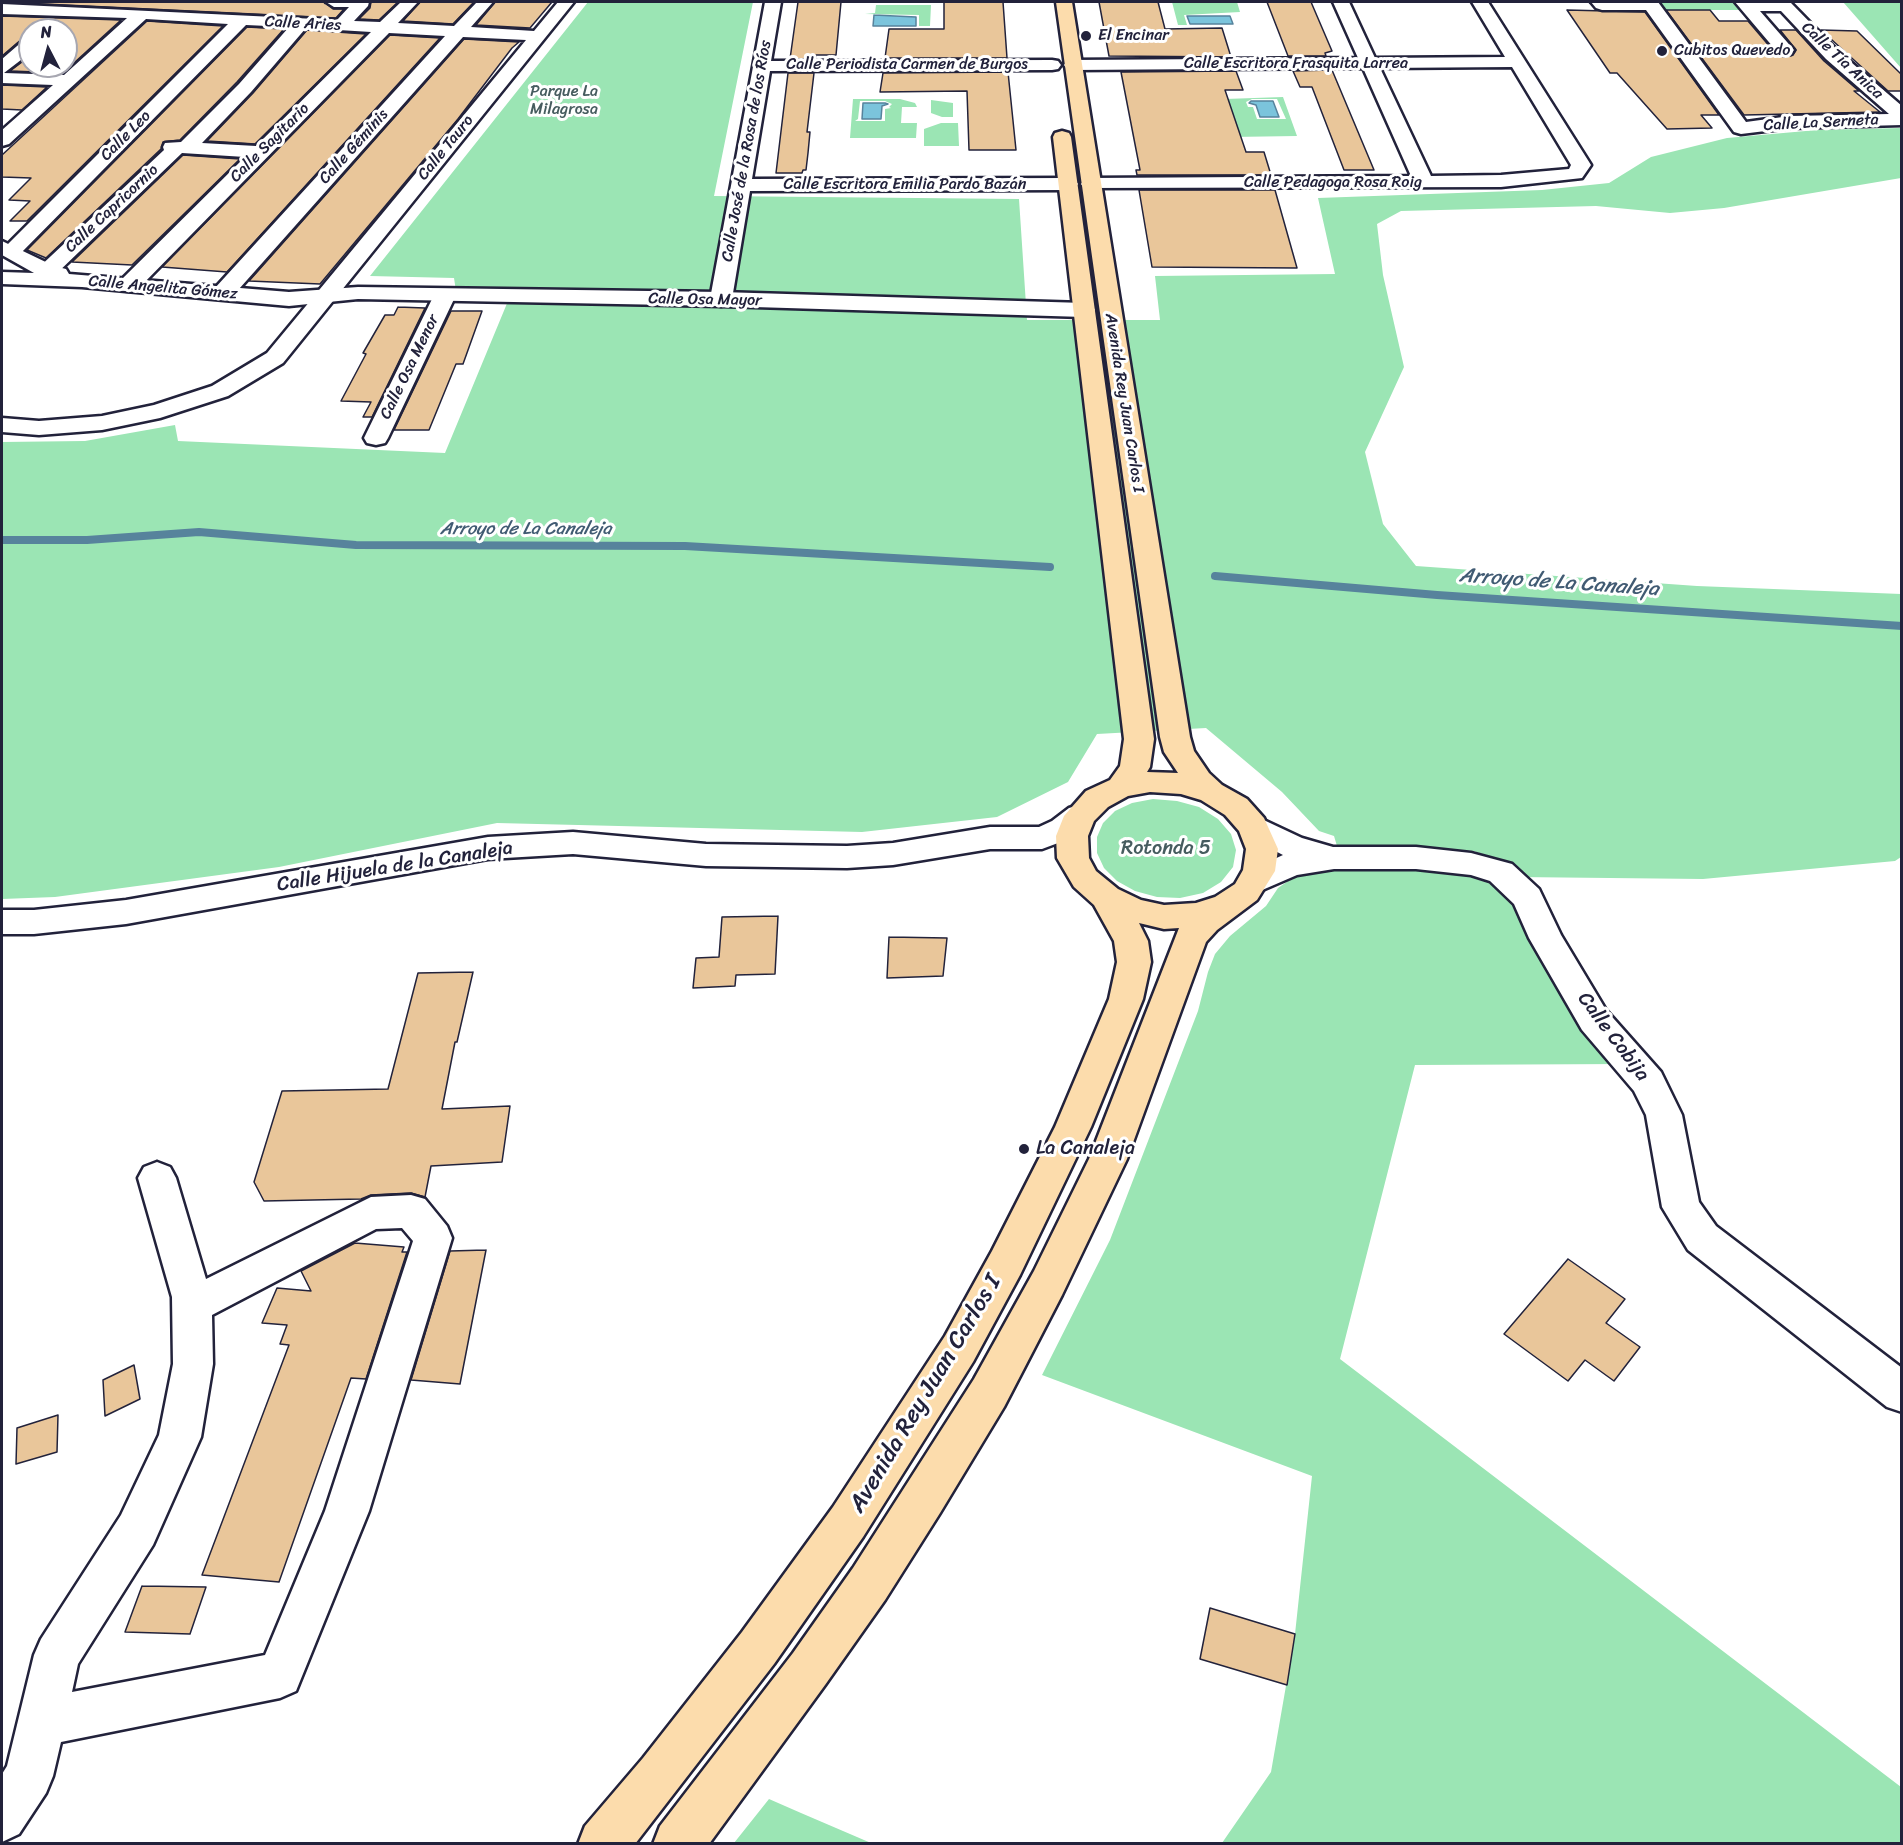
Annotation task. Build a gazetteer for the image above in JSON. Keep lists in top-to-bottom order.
{
  "streets": {
    "main road": ["Avenida Rey Juan Carlos I"],
    "street": [
      "Calle Aries",
      "Calle Tía Anica",
      "Calle Escritora Frasquita Larrea",
      "Calle Periodista Carmen de Burgos",
      "Calle La Serneta",
      "Calle Leo",
      "Calle Sagitario",
      "Calle Géminis",
      "Calle Tauro",
      "Calle José de la Rosa de los Ríos",
      "Calle Pedagoga Rosa Roig",
      "Calle Escritora Emilia Pardo Bazán",
      "Calle Capricornio",
      "Calle Angelita Gómez",
      "Calle Osa Mayor",
      "Calle Osa Menor",
      "Calle Hijuela de la Canaleja",
      "Calle Cobija"
    ]
  },
  "crossings": [
    ["Calle Aries", "Calle Leo"],
    ["Calle Aries", "Calle Sagitario"],
    ["Calle Aries", "Calle Géminis"],
    ["Calle Aries", "Calle Tauro"],
    ["Calle Aries", "Calle Capricornio"],
    ["Calle Tía Anica", "Calle La Serneta"],
    ["Calle Escritora Frasquita Larrea", "Calle Pedagoga Rosa Roig"],
    ["Calle Escritora Frasquita Larrea", "Avenida Rey Juan Carlos I"],
    ["Calle Periodista Carmen de Burgos", "Calle José de la Rosa de los Ríos"],
    ["Calle Sagitario", "Calle Angelita Gómez"],
    ["Calle Géminis", "Calle Angelita Gómez"],
    ["Calle Tauro", "Calle Angelita Gómez"],
    ["Calle Tauro", "Calle Osa Mayor"],
    ["Calle José de la Rosa de los Ríos", "Calle Escritora Emilia Pardo Bazán"],
    ["Calle José de la Rosa de los Ríos", "Calle Osa Mayor"],
    ["Calle Pedagoga Rosa Roig", "Avenida Rey Juan Carlos I"],
    ["Calle Escritora Emilia Pardo Bazán", "Avenida Rey Juan Carlos I"],
    ["Calle Angelita Gómez", "Calle Osa Mayor"],
    ["Calle Osa Mayor", "Calle Osa Menor"],
    ["Calle Osa Mayor", "Avenida Rey Juan Carlos I"],
    ["Avenida Rey Juan Carlos I", "Calle Hijuela de la Canaleja"],
    ["Avenida Rey Juan Carlos I", "Calle Cobija"],
    ["Calle Hijuela de la Canaleja", "Calle Cobija"]
  ],
  "water": ["Arroyo de La Canaleja"],
  "parks": ["Parque La Milagrosa", "Rotonda 5"],
  "places": ["El Encinar", "Cubitos Quevedo", "La Canaleja"],
  "north": "top"
}
